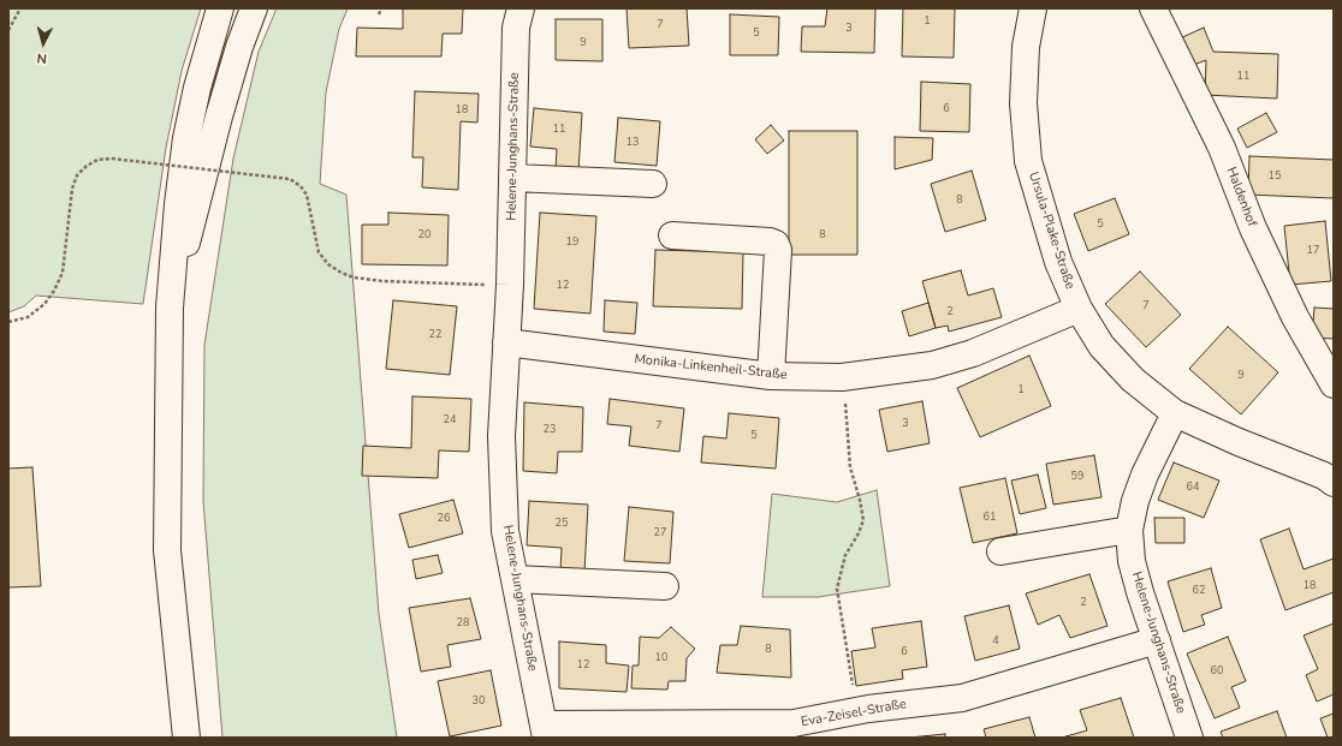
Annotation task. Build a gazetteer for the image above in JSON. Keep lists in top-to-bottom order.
{
  "streets": {
    "street": [
      "Helene-Junghans-Straße",
      "Haldenhof",
      "Ursula-Plake-Straße",
      "Monika-Linkenheil-Straße",
      "Eva-Zeisel-Straße"
    ]
  },
  "crossings": [
    ["Helene-Junghans-Straße", "Ursula-Plake-Straße"],
    ["Helene-Junghans-Straße", "Monika-Linkenheil-Straße"],
    ["Helene-Junghans-Straße", "Eva-Zeisel-Straße"],
    ["Ursula-Plake-Straße", "Monika-Linkenheil-Straße"]
  ],
  "house_numbers": [
    "1",
    "7",
    "3",
    "5",
    "9",
    "11",
    "6",
    "18",
    "11",
    "13",
    "15",
    "8",
    "5",
    "20",
    "8",
    "19",
    "17",
    "12",
    "7",
    "2",
    "22",
    "9",
    "1",
    "24",
    "3",
    "7",
    "23",
    "5",
    "59",
    "64",
    "61",
    "26",
    "25",
    "27",
    "18",
    "62",
    "2",
    "28",
    "4",
    "8",
    "6",
    "10",
    "12",
    "60",
    "30"
  ],
  "north": "bottom"
}
